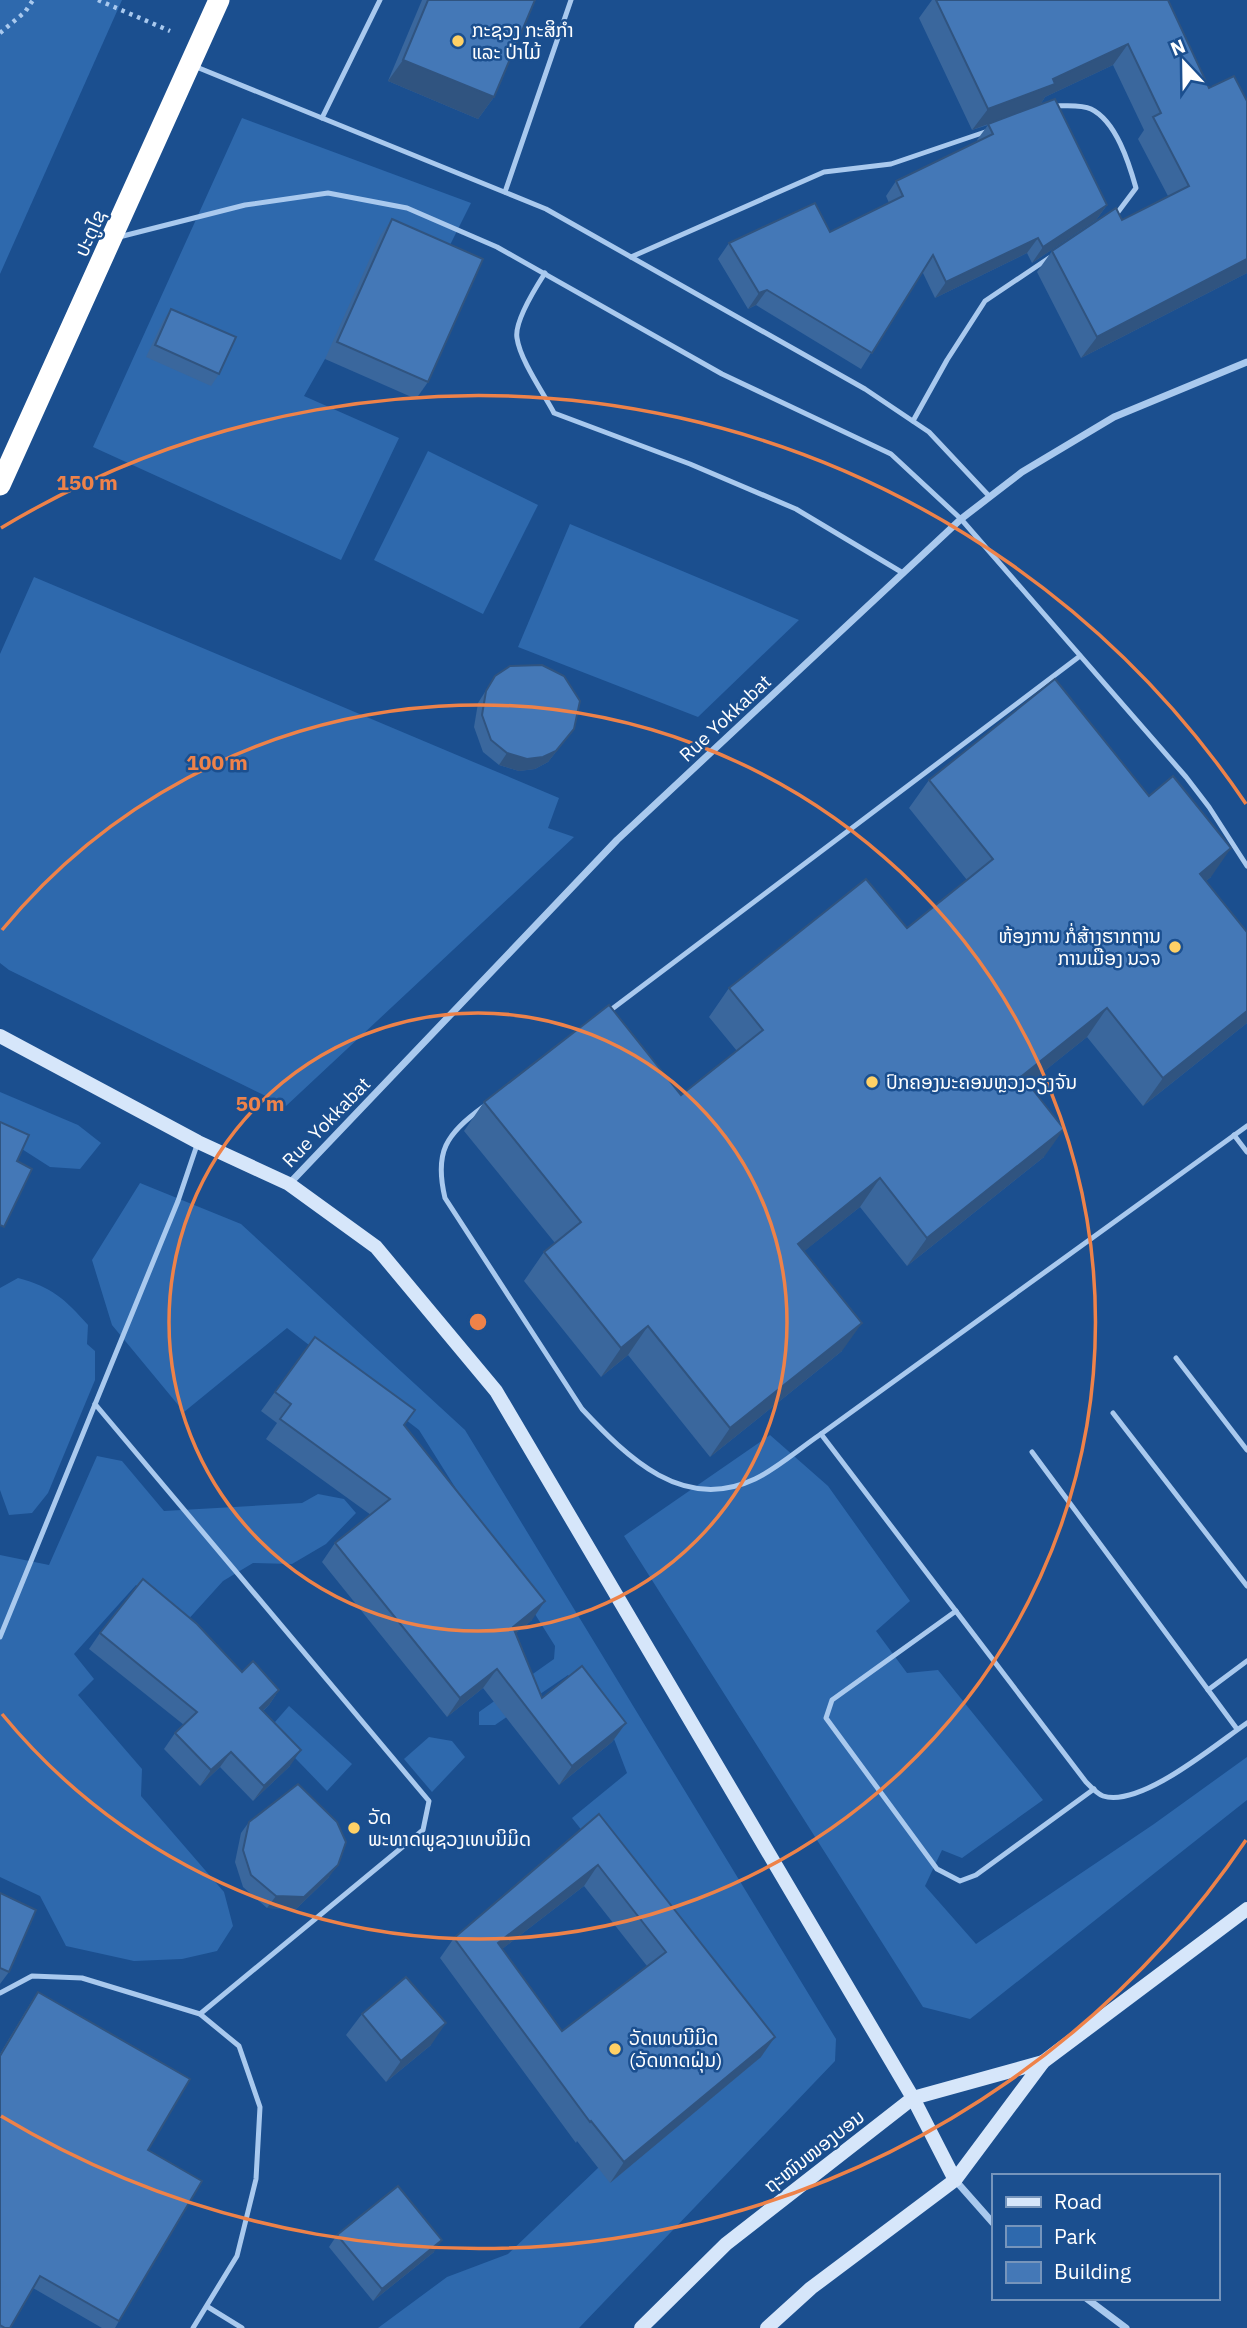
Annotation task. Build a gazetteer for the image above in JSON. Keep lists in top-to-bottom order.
{
  "streets": {
    "highway": ["ປະຕູໄຊ"],
    "street": ["Rue Yokkabat", "ຖະໜົນໜອງບອນ"]
  },
  "places": [
    "ກະຊວງ ກະສິກຳ ແລະ ປ່າໄມ້",
    "ຫ້ອງການ ກໍ່ສ້າງຮາກຖານ ການເມືອງ ນວຈ",
    "ປົກຄອງນະຄອນຫຼວງວຽງຈັນ",
    "ວັດ ພະທາດພູຊວງເທບນິມິດ",
    "ວັດເທບນີມິດ (ວັດທາດຝຸ່ນ)"
  ],
  "legend": ["Road", "Park", "Building"],
  "north": "top",
  "rings": ["150 m", "100 m", "50 m"]
}
